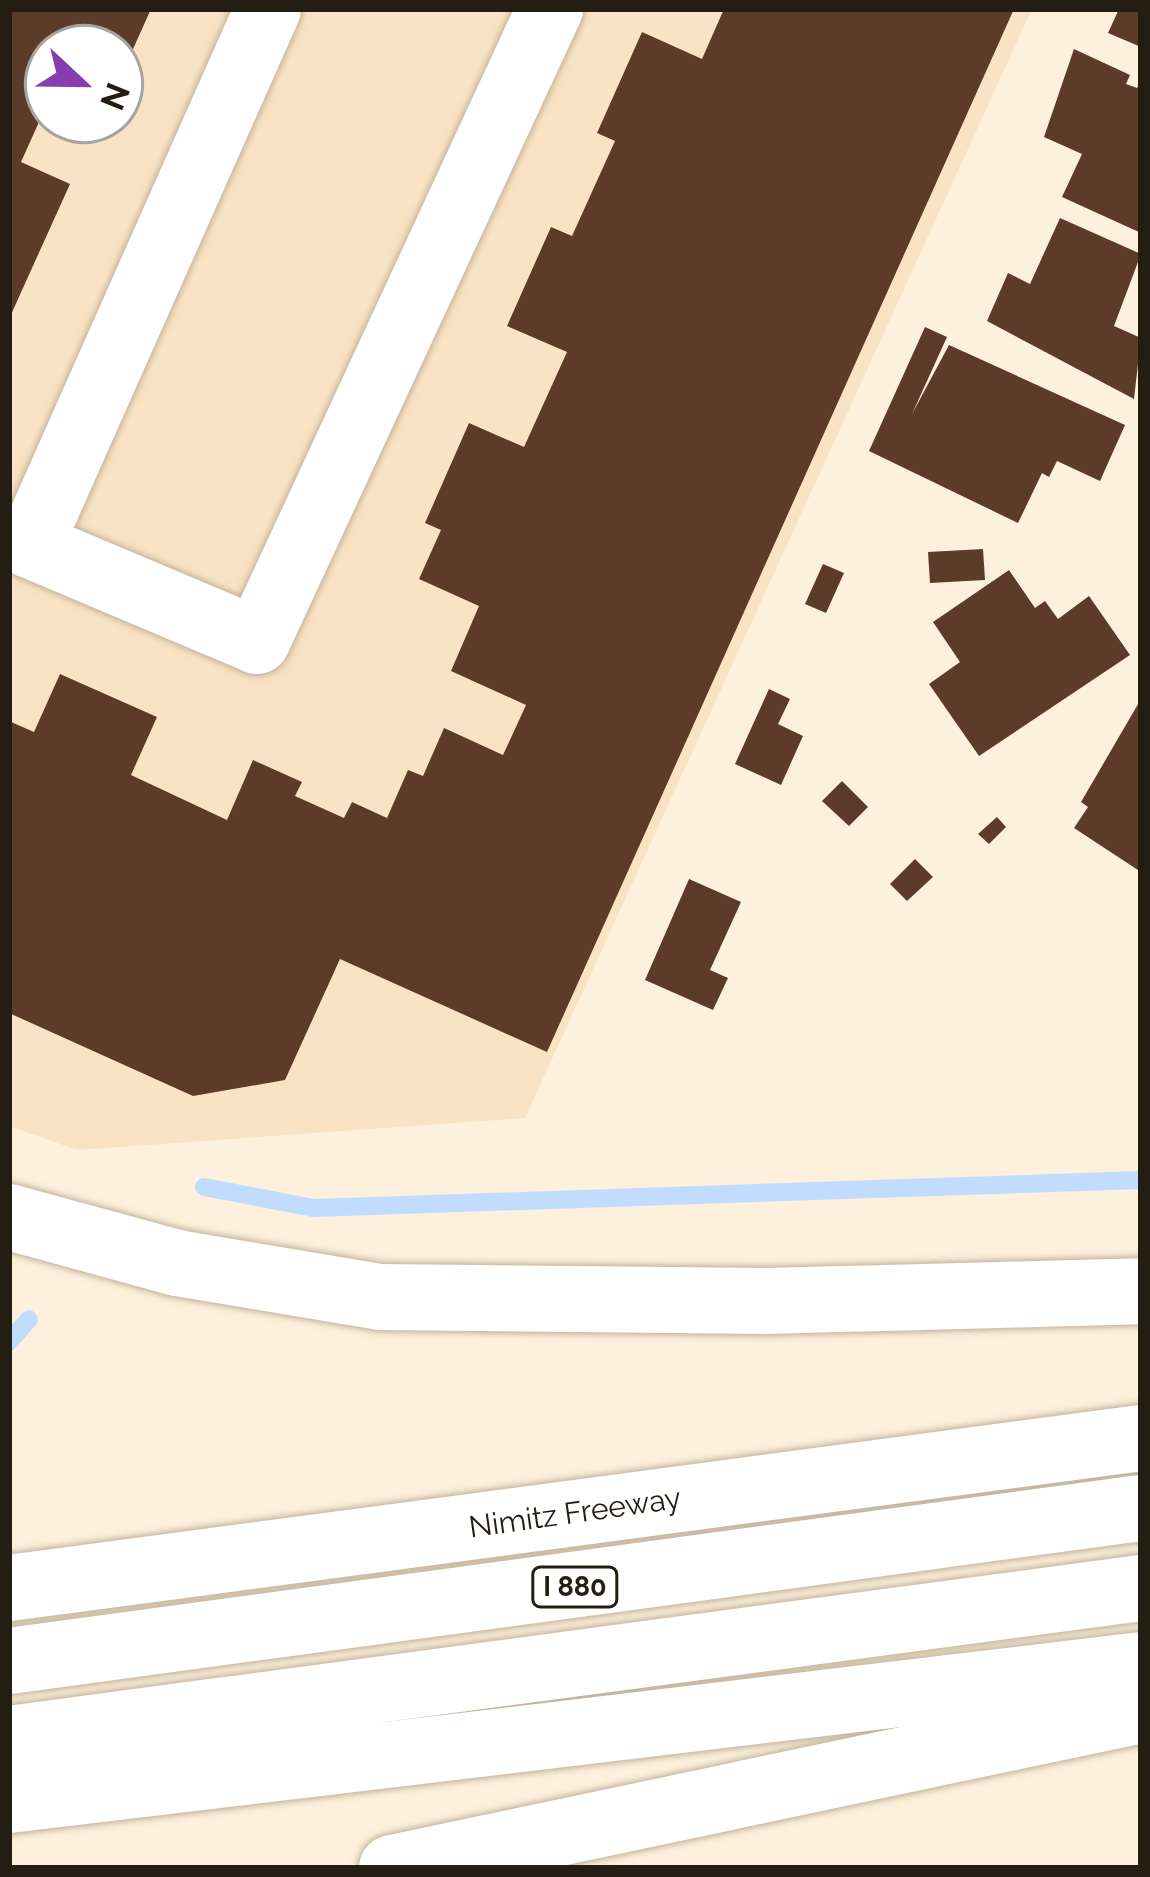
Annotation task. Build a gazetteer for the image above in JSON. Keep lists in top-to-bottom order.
{
  "streets": {
    "main road": ["Nimitz Freeway", "I 880"]
  },
  "north": "right"
}
